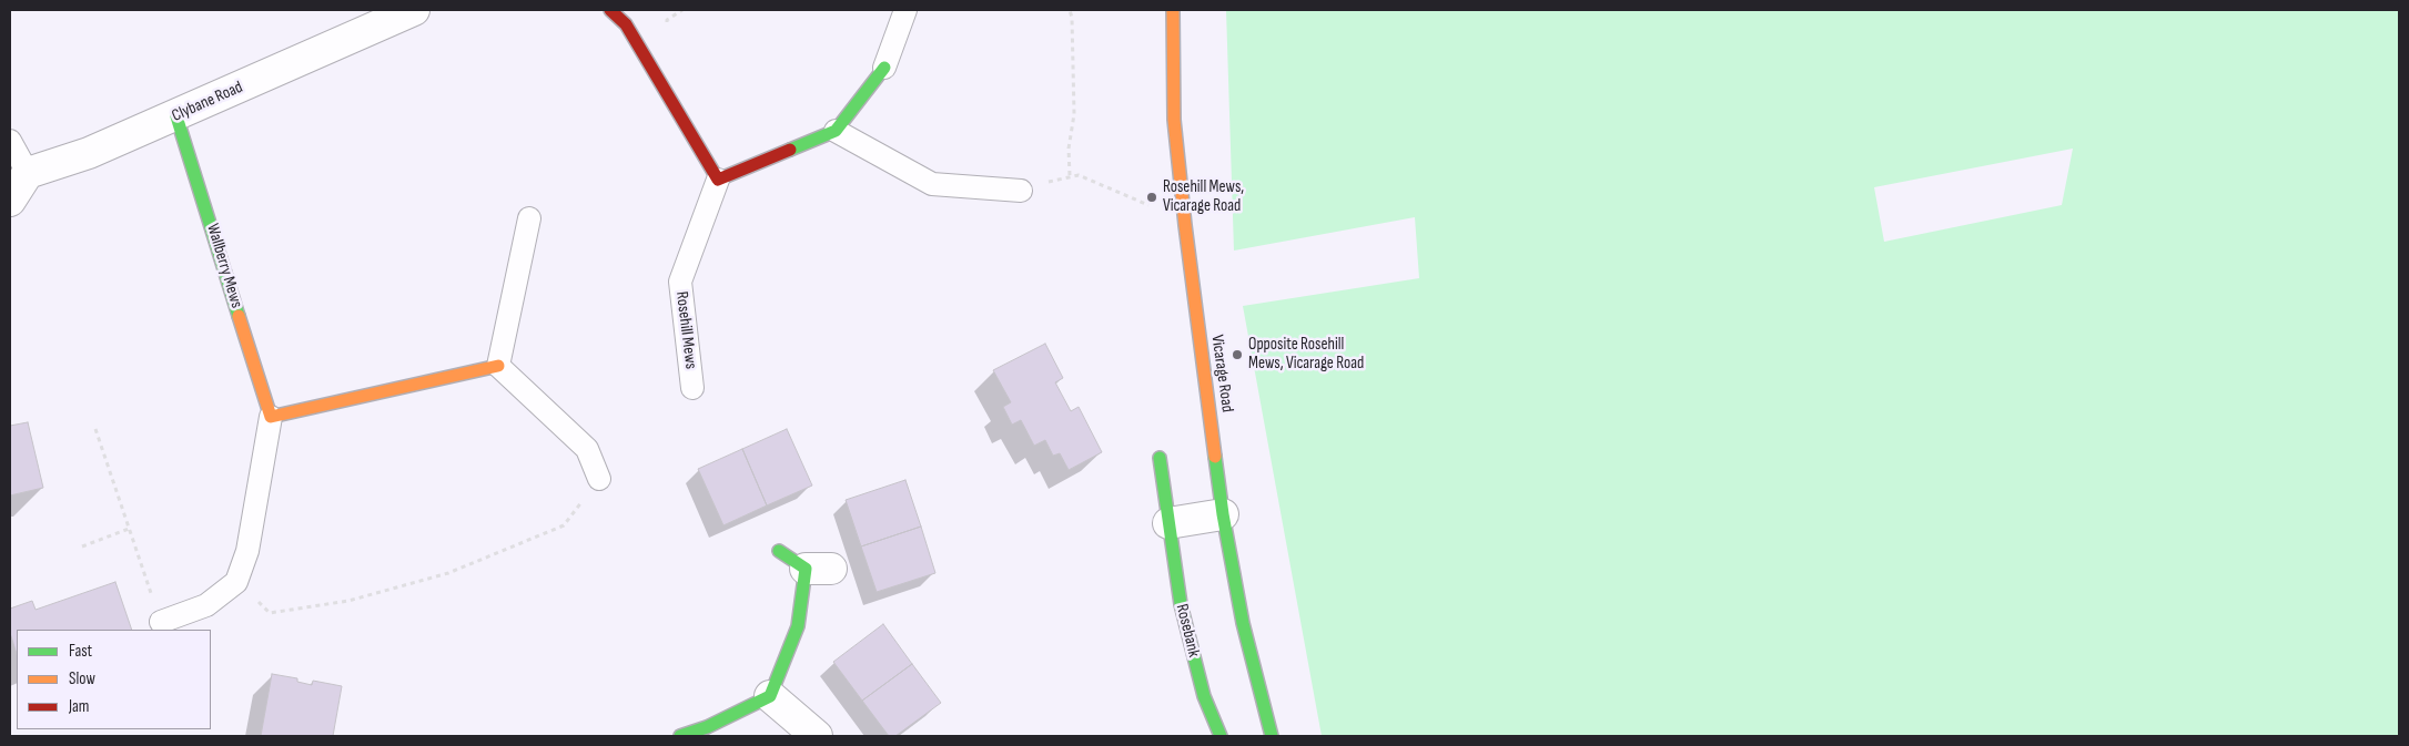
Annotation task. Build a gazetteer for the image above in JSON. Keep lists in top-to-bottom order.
{
  "streets": {
    "main road": ["Wallberry Mews", "Vicarage Road", "Rosebank"],
    "street": ["Clybane Road"],
    "lane": ["Rosehill Mews"]
  },
  "crossings": [
    ["Clybane Road", "Wallberry Mews"]
  ],
  "places": ["Rosehill Mews, Vicarage Road", "Opposite Rosehill Mews, Vicarage Road"],
  "legend": ["Fast", "Slow", "Jam"]
}
